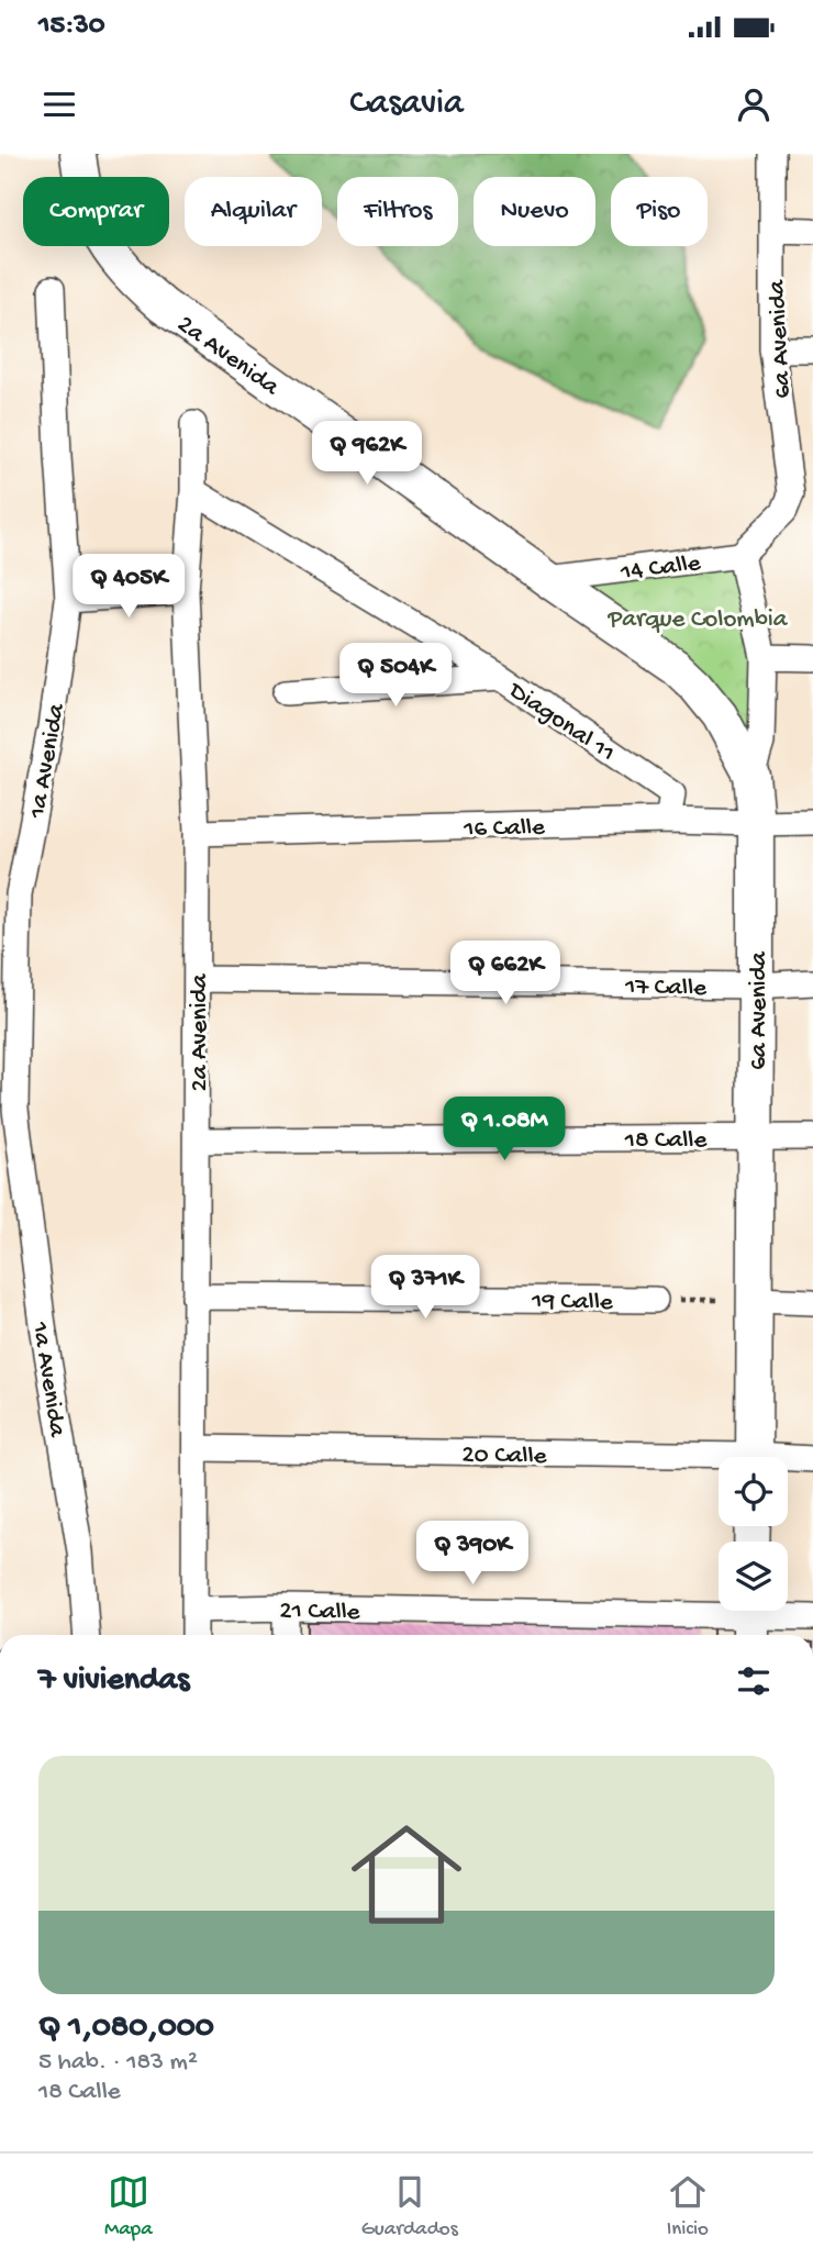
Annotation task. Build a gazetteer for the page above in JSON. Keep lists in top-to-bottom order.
{
  "streets": {
    "main road": ["6a Avenida", "2a Avenida"],
    "street": [
      "14 Calle",
      "Diagonal 11",
      "1a Avenida",
      "16 Calle",
      "17 Calle",
      "18 Calle",
      "19 Calle",
      "20 Calle",
      "21 Calle"
    ]
  },
  "crossings": [
    ["6a Avenida", "2a Avenida"],
    ["6a Avenida", "14 Calle"],
    ["6a Avenida", "16 Calle"],
    ["6a Avenida", "17 Calle"],
    ["6a Avenida", "18 Calle"],
    ["2a Avenida", "14 Calle"],
    ["2a Avenida", "Diagonal 11"],
    ["2a Avenida", "16 Calle"],
    ["2a Avenida", "17 Calle"],
    ["2a Avenida", "18 Calle"],
    ["2a Avenida", "19 Calle"],
    ["2a Avenida", "20 Calle"],
    ["2a Avenida", "21 Calle"],
    ["Diagonal 11", "16 Calle"]
  ],
  "parks": ["Parque Colombia"],
  "page": {
    "status": "15:30",
    "header": "Casavia",
    "chip": [
      "Comprar",
      "Alquilar",
      "Filtros",
      "Nuevo",
      "Piso"
    ],
    "price": [
      "Q 962K",
      "Q 405K",
      "Q 504K",
      "Q 662K",
      "Q 1.08M",
      "Q 371K",
      "Q 390K"
    ],
    "heading": "7 viviendas",
    "list": [
      {
        "name": "Q 1,080,000",
        "note": "5 hab. · 183 m² · 18 Calle"
      }
    ],
    "tabs": ["Mapa", "Guardados", "Inicio"]
  }
}
